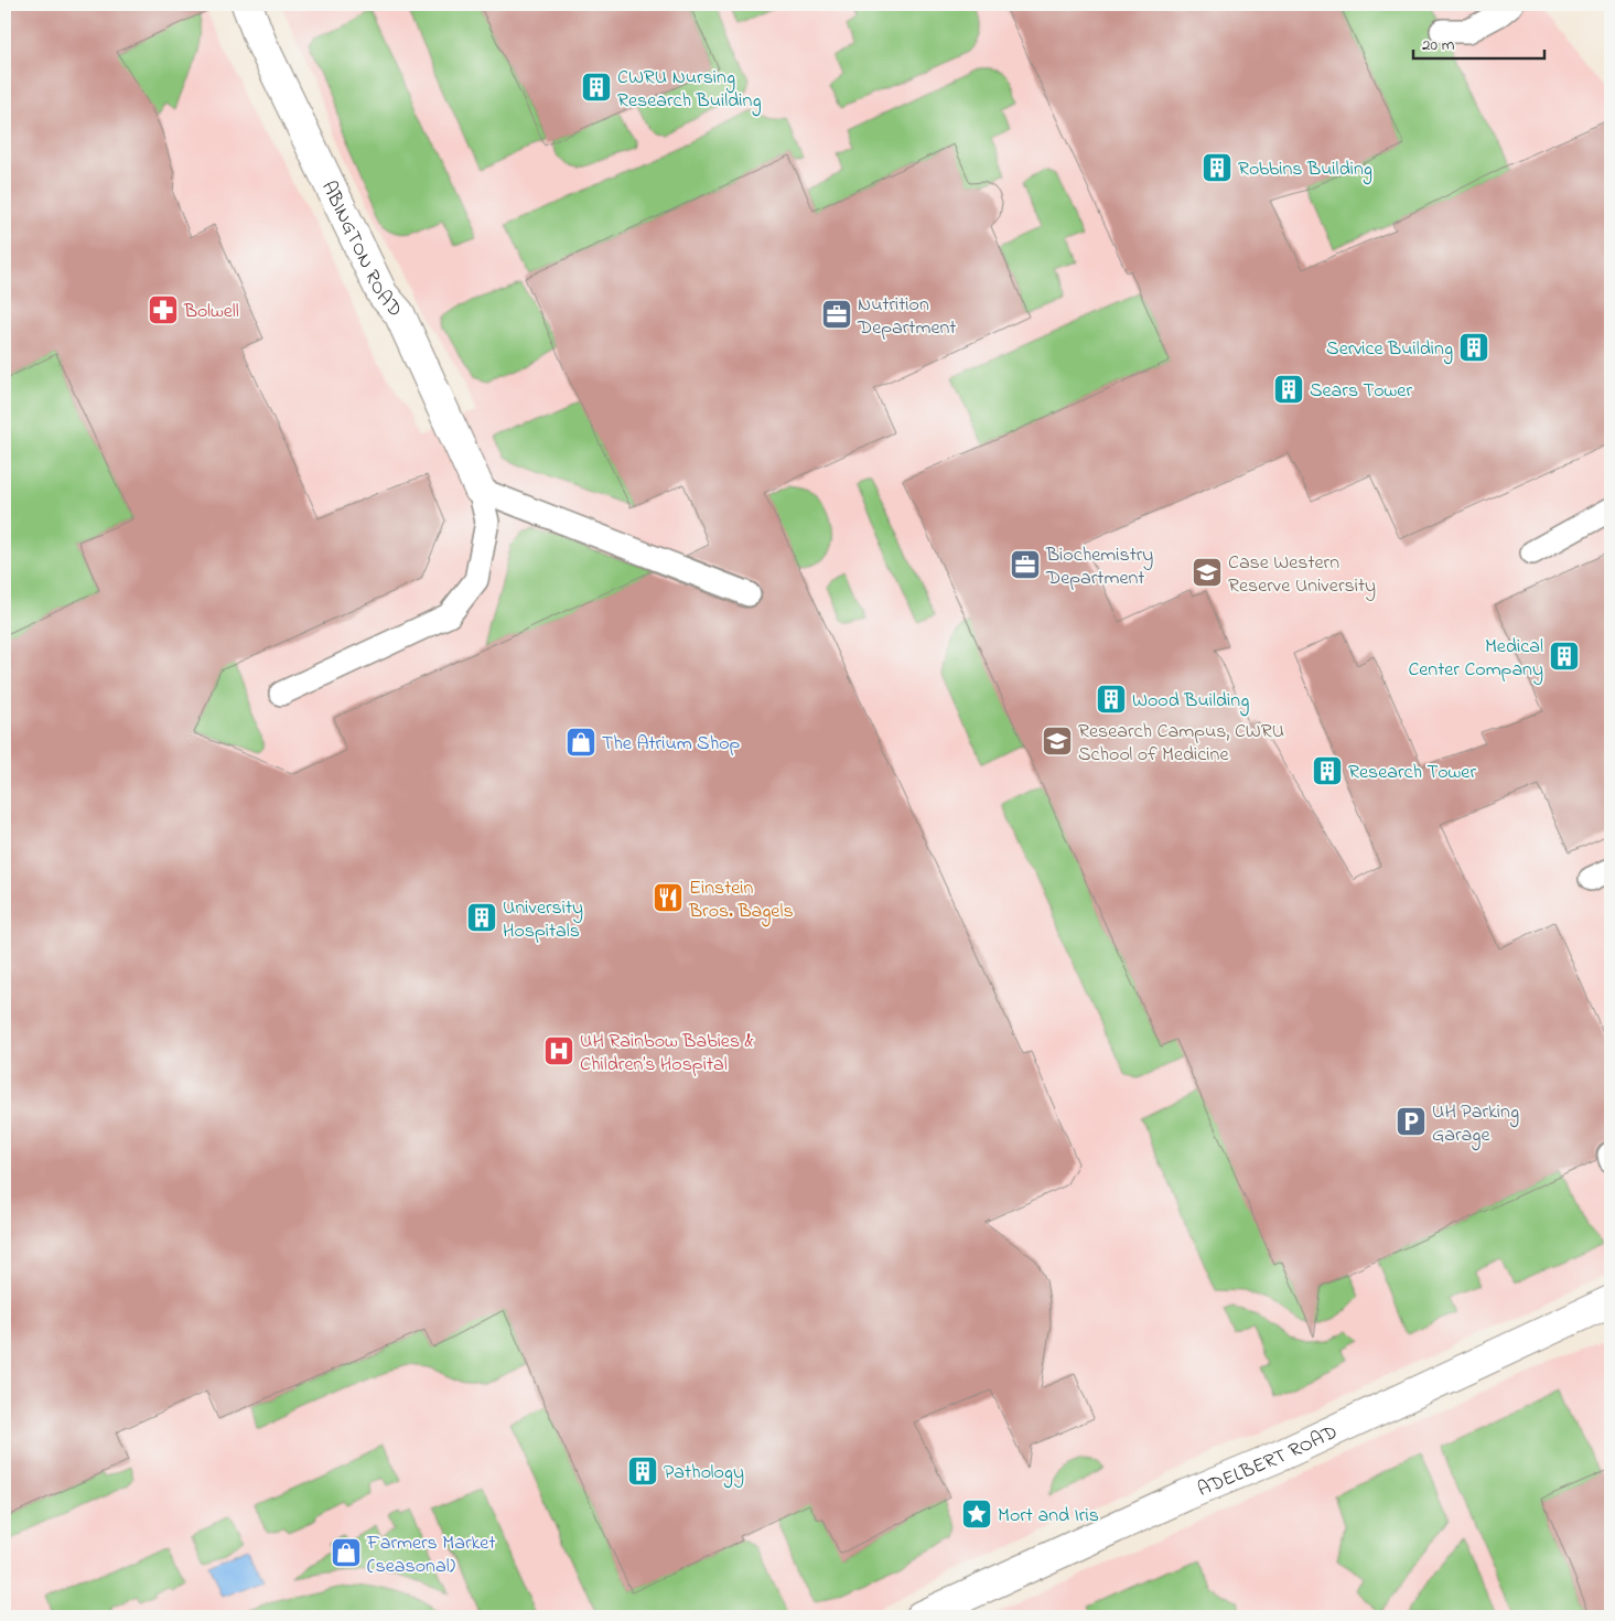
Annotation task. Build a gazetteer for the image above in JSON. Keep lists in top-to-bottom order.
{
  "streets": {
    "street": ["ABINGTON ROAD", "ADELBERT ROAD"]
  },
  "places": {
    "building": [
      "CWRU Nursing Research Building",
      "Robbins Building",
      "Service Building",
      "Sears Tower",
      "Medical Center Company",
      "Wood Building",
      "Research Tower",
      "University Hospitals",
      "Pathology"
    ],
    "pharmacy": ["Bolwell"],
    "office": ["Nutrition Department", "Biochemistry Department"],
    "school or university": ["Case Western Reserve University", "Research Campus, CWRU School of Medicine"],
    "shop": ["The Atrium Shop", "Farmers Market (seasonal)"],
    "restaurant": ["Einstein Bros. Bagels"],
    "hospital": ["UH Rainbow Babies & Children’s Hospital"],
    "parking": ["UH Parking Garage"],
    "place": ["Mort and Iris"]
  },
  "scale_bar": "20 m"
}
